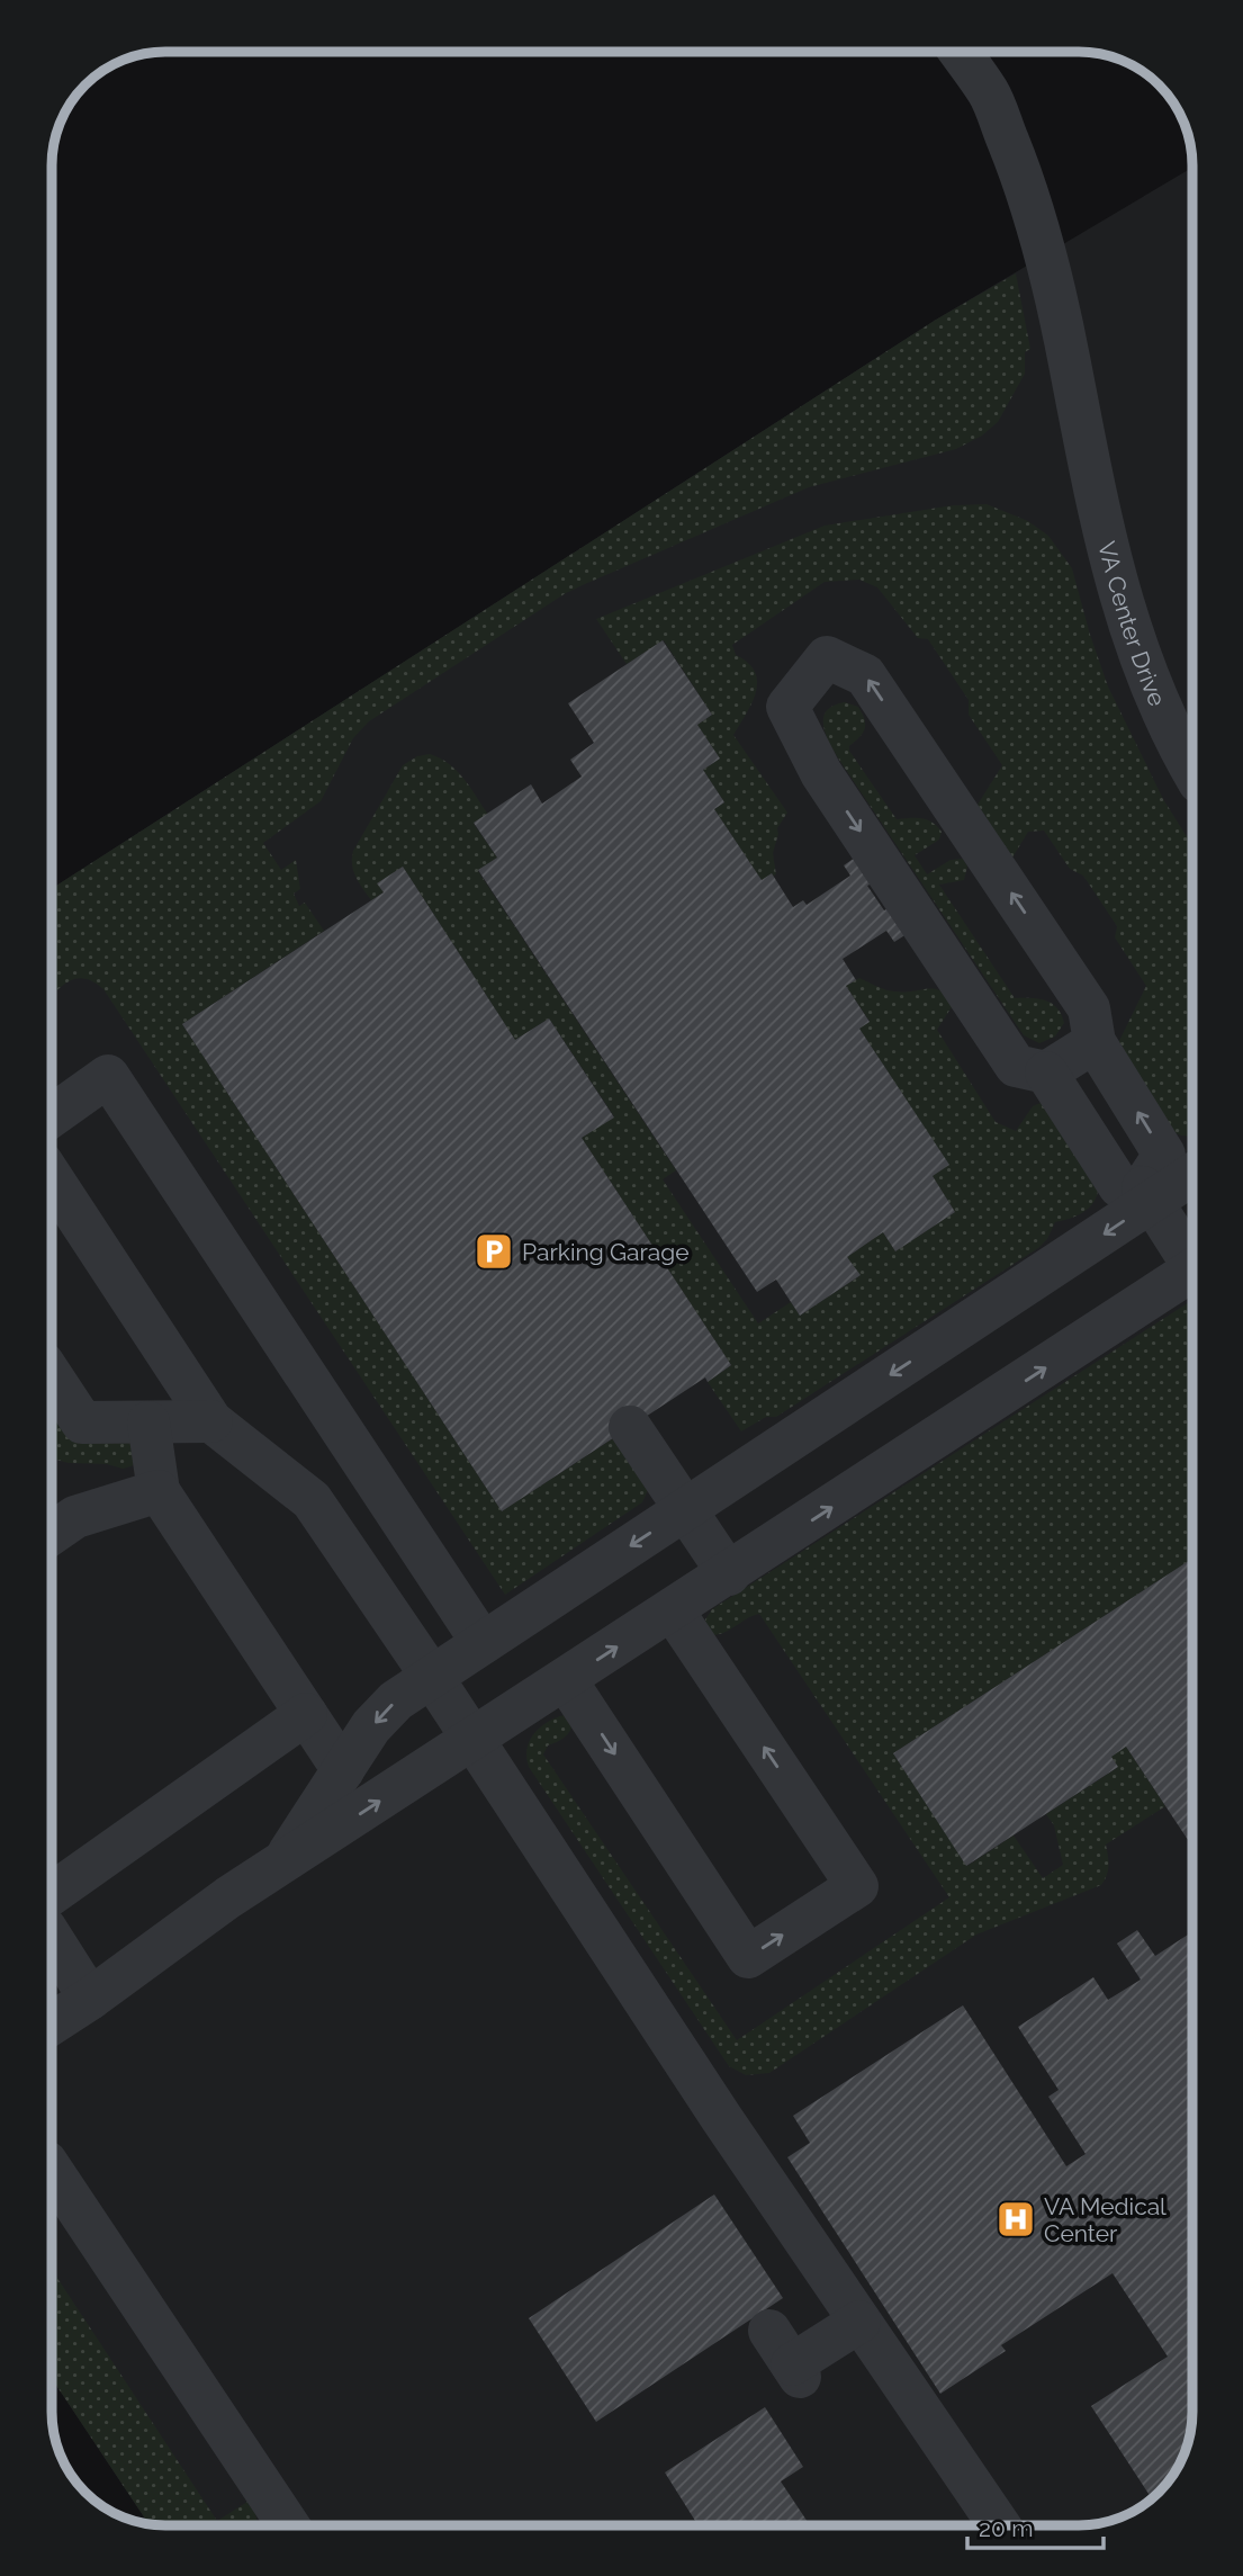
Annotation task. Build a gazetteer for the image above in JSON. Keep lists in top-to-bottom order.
{
  "streets": {
    "street": ["VA Center Drive"]
  },
  "places": {
    "parking": ["Parking Garage"],
    "hospital": ["VA Medical Center"]
  },
  "scale_bar": "20 m"
}
